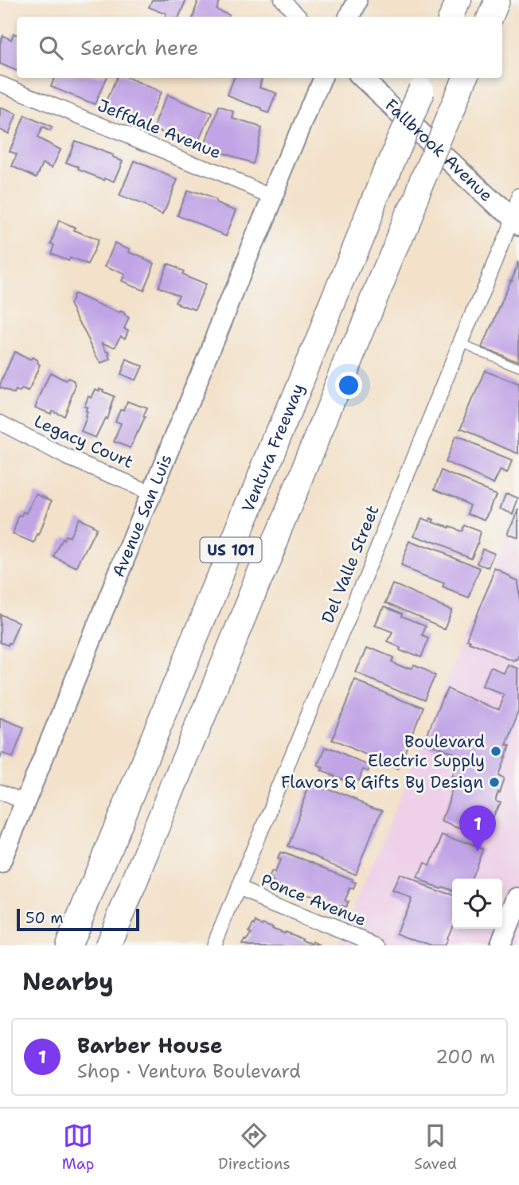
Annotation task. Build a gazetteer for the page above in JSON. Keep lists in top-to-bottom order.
{
  "streets": {
    "highway": ["Ventura Freeway", "US 101"],
    "street": [
      "Jeffdale Avenue",
      "Fallbrook Avenue",
      "Legacy Court",
      "Avenue San Luis",
      "Del Valle Street",
      "Ponce Avenue"
    ]
  },
  "crossings": [
    ["Jeffdale Avenue", "Avenue San Luis"],
    ["Fallbrook Avenue", "Del Valle Street"],
    ["Legacy Court", "Avenue San Luis"],
    ["Del Valle Street", "Ponce Avenue"]
  ],
  "places": ["Boulevard Electric Supply", "Flavors & Gifts By Design"],
  "scale_bar": "50 m",
  "page": {
    "search": "Search here",
    "pins": "1",
    "scale": "50 m",
    "heading": "Nearby",
    "list": [
      {
        "mark": "1",
        "name": "Barber House",
        "note": "Shop · Ventura Boulevard",
        "value": "200 m"
      }
    ],
    "nav": ["Map", "Directions", "Saved"]
  }
}
